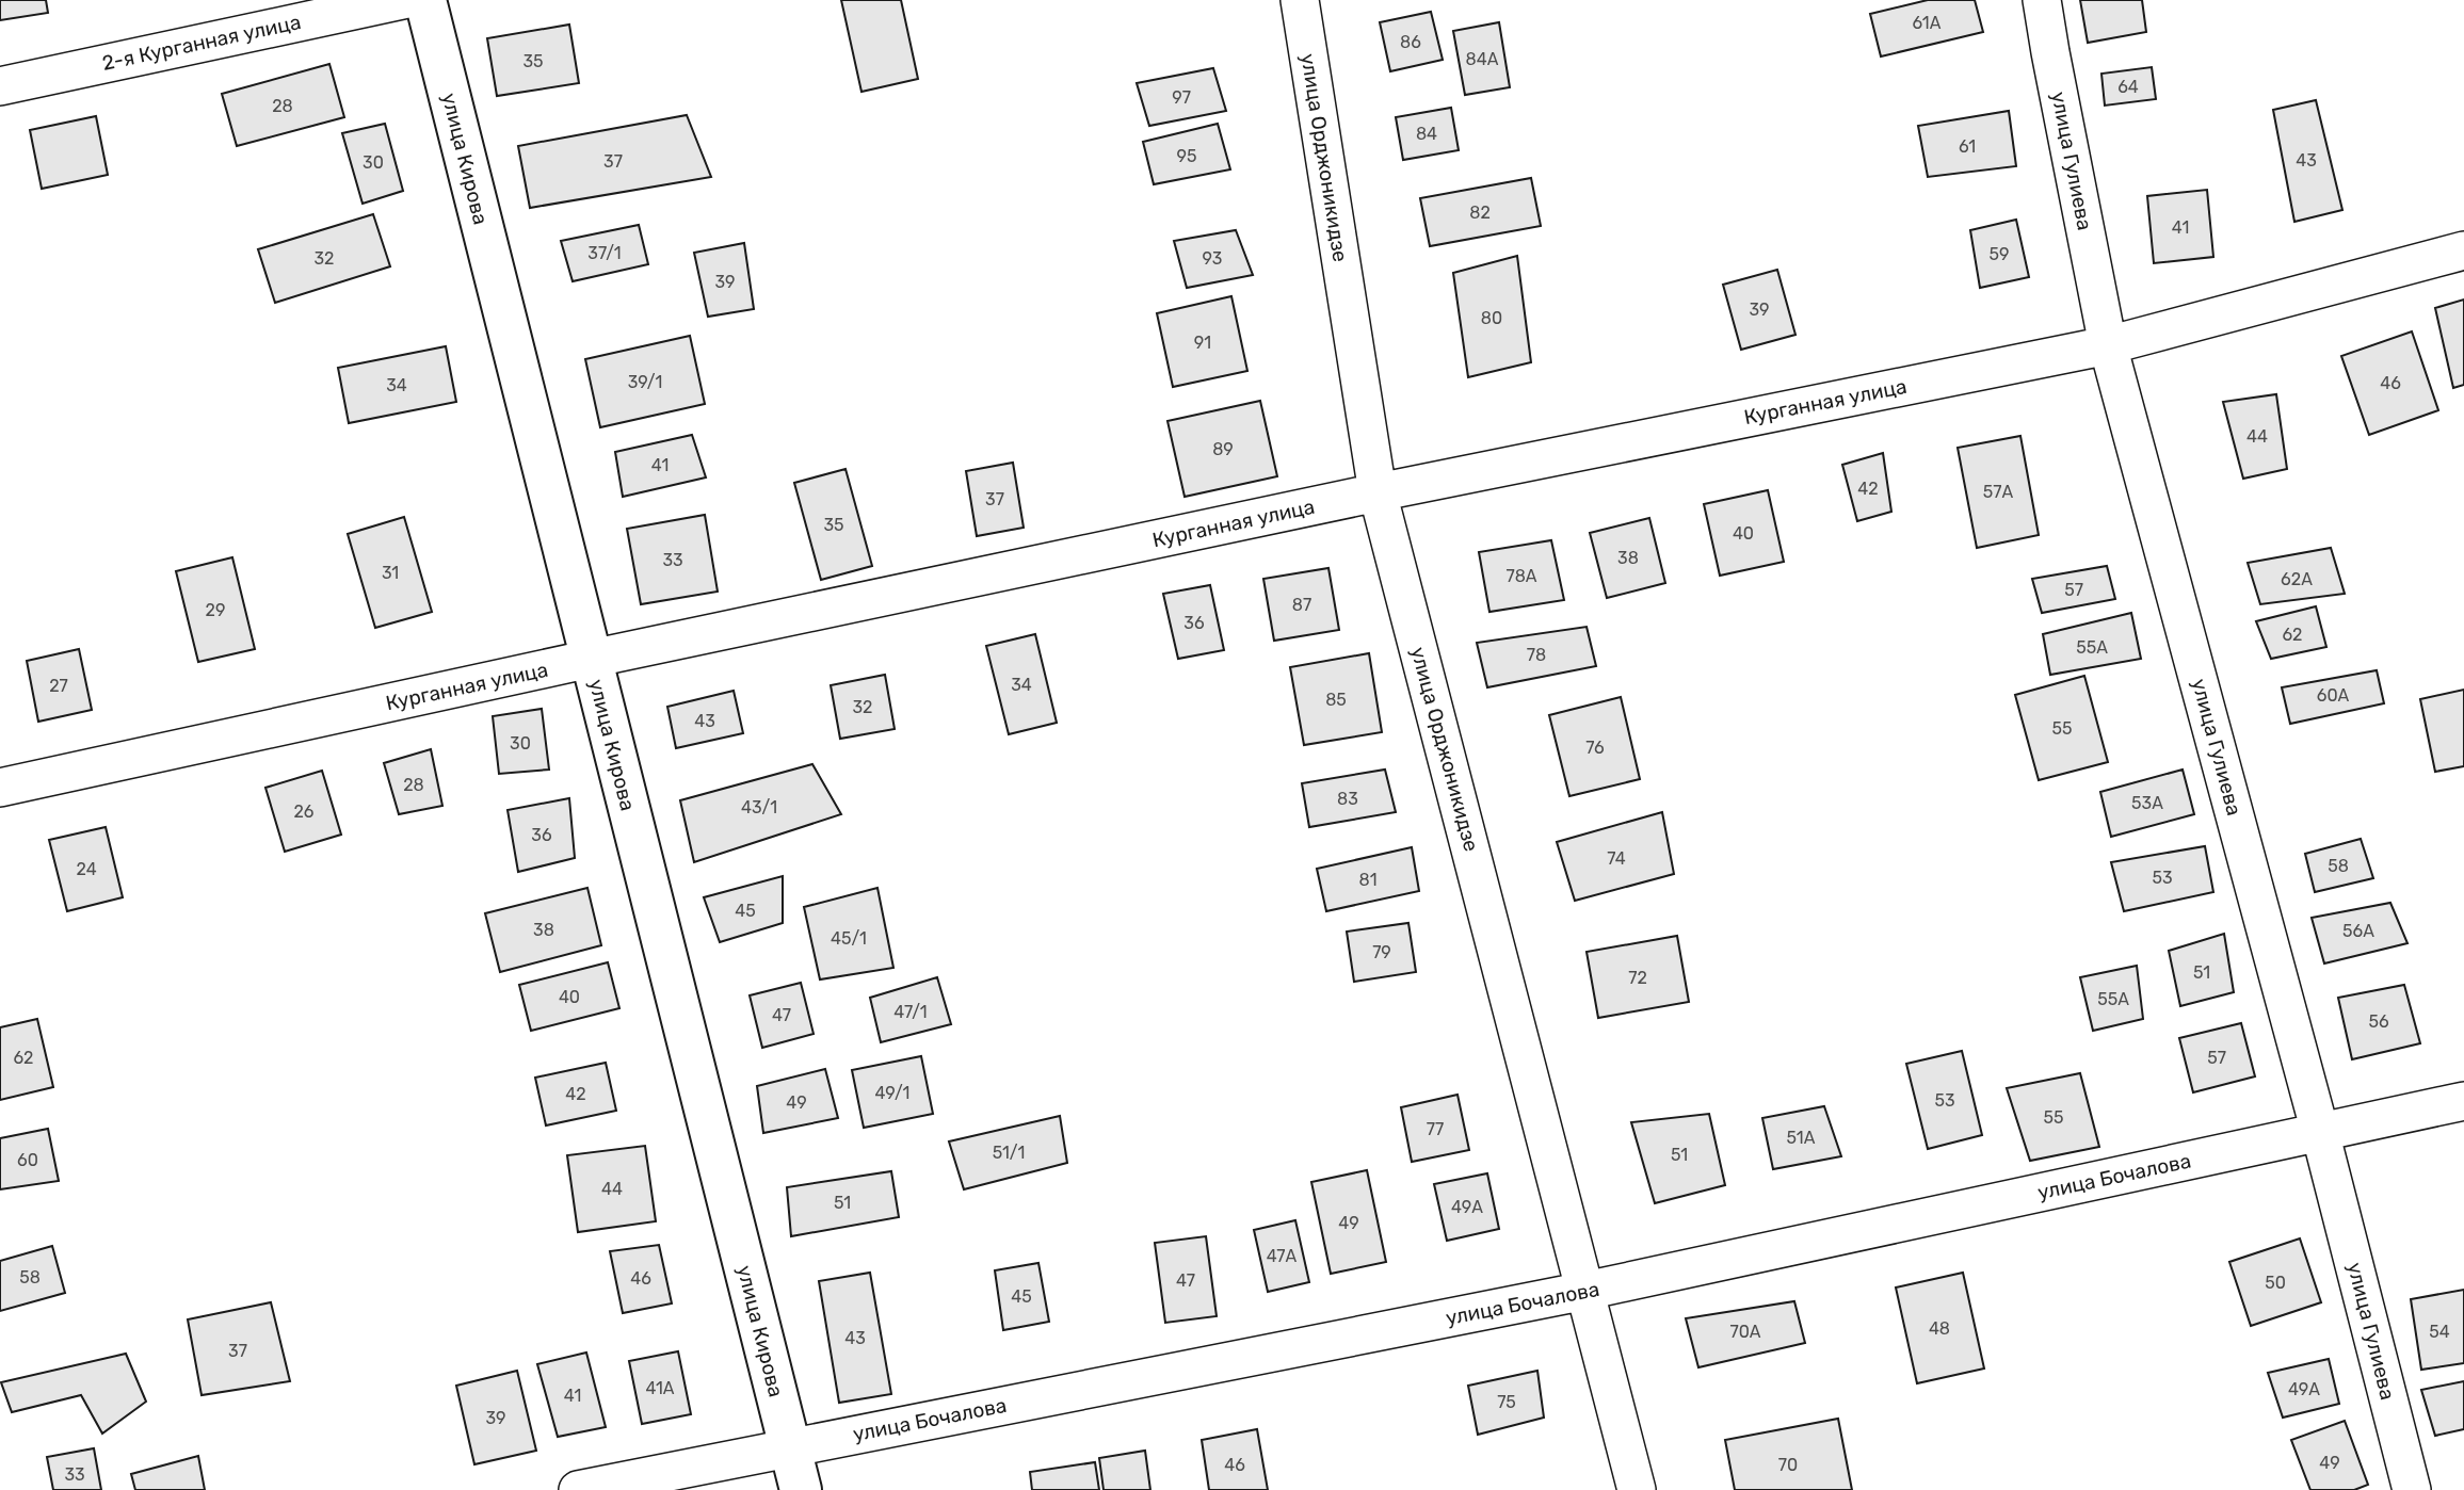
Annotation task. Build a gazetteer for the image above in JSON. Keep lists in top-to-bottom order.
{
  "streets": {
    "street": [
      "2-я Курганная улица",
      "улица Орджоникидзе",
      "улица Кирова",
      "улица Гулиева",
      "Курганная улица",
      "улица Бочалова"
    ]
  },
  "crossings": [
    ["улица Орджоникидзе", "Курганная улица"],
    ["улица Орджоникидзе", "улица Бочалова"],
    ["улица Кирова", "Курганная улица"],
    ["улица Кирова", "улица Бочалова"],
    ["улица Гулиева", "Курганная улица"],
    ["улица Гулиева", "улица Бочалова"]
  ],
  "house_numbers": [
    "61А",
    "86",
    "84А",
    "35",
    "64",
    "97",
    "28",
    "84",
    "61",
    "95",
    "43",
    "37",
    "30",
    "82",
    "41",
    "37/1",
    "59",
    "32",
    "93",
    "39",
    "39",
    "80",
    "91",
    "39/1",
    "46",
    "34",
    "44",
    "89",
    "41",
    "42",
    "57А",
    "37",
    "35",
    "40",
    "38",
    "33",
    "31",
    "78А",
    "62А",
    "57",
    "87",
    "29",
    "36",
    "62",
    "55А",
    "78",
    "34",
    "27",
    "60А",
    "85",
    "32",
    "43",
    "55",
    "30",
    "76",
    "28",
    "83",
    "53А",
    "43/1",
    "26",
    "36",
    "74",
    "58",
    "24",
    "53",
    "81",
    "45",
    "38",
    "56А",
    "45/1",
    "79",
    "51",
    "72",
    "40",
    "55А",
    "47/1",
    "47",
    "56",
    "62",
    "57",
    "49/1",
    "42",
    "53",
    "49",
    "55",
    "77",
    "51А",
    "51/1",
    "51",
    "60",
    "44",
    "51",
    "49А",
    "49",
    "47А",
    "58",
    "46",
    "47",
    "50",
    "45",
    "48",
    "70А",
    "54",
    "43",
    "37",
    "41А",
    "49А",
    "41",
    "75",
    "39",
    "49",
    "46",
    "70",
    "33"
  ]
}
